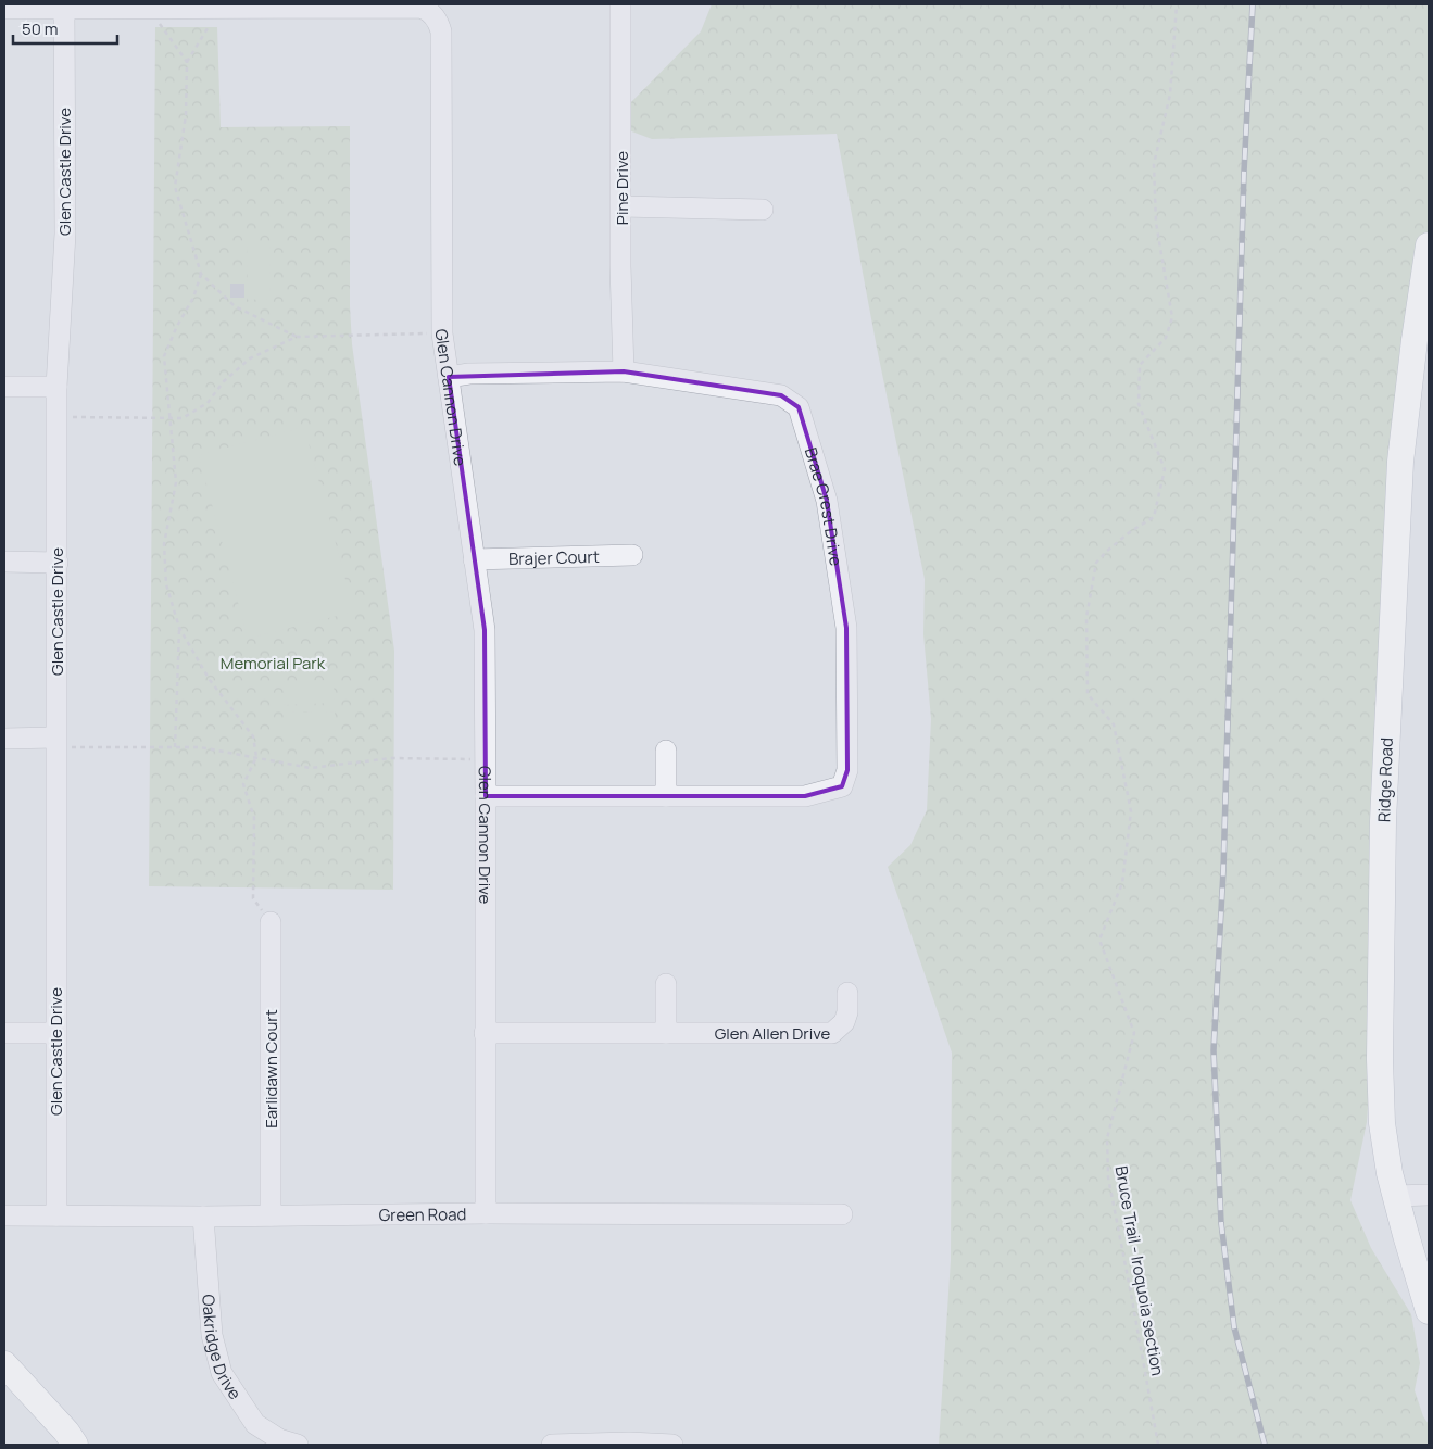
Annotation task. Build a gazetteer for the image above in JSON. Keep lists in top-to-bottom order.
{
  "streets": {
    "main road": ["Ridge Road"],
    "street": [
      "Glen Castle Drive",
      "Pine Drive",
      "Glen Cannon Drive",
      "Brae Crest Drive",
      "Brajer Court",
      "Glen Allen Drive",
      "Earlidawn Court",
      "Green Road",
      "Oakridge Drive"
    ],
    "path": ["Bruce Trail - Iroquoia section"]
  },
  "crossings": [
    ["Glen Castle Drive", "Glen Cannon Drive"],
    ["Glen Castle Drive", "Green Road"],
    ["Pine Drive", "Brae Crest Drive"],
    ["Glen Cannon Drive", "Brae Crest Drive"],
    ["Glen Cannon Drive", "Brajer Court"],
    ["Glen Cannon Drive", "Glen Allen Drive"],
    ["Glen Cannon Drive", "Green Road"],
    ["Earlidawn Court", "Green Road"],
    ["Green Road", "Oakridge Drive"]
  ],
  "parks": ["Memorial Park"],
  "scale_bar": "50 m"
}
